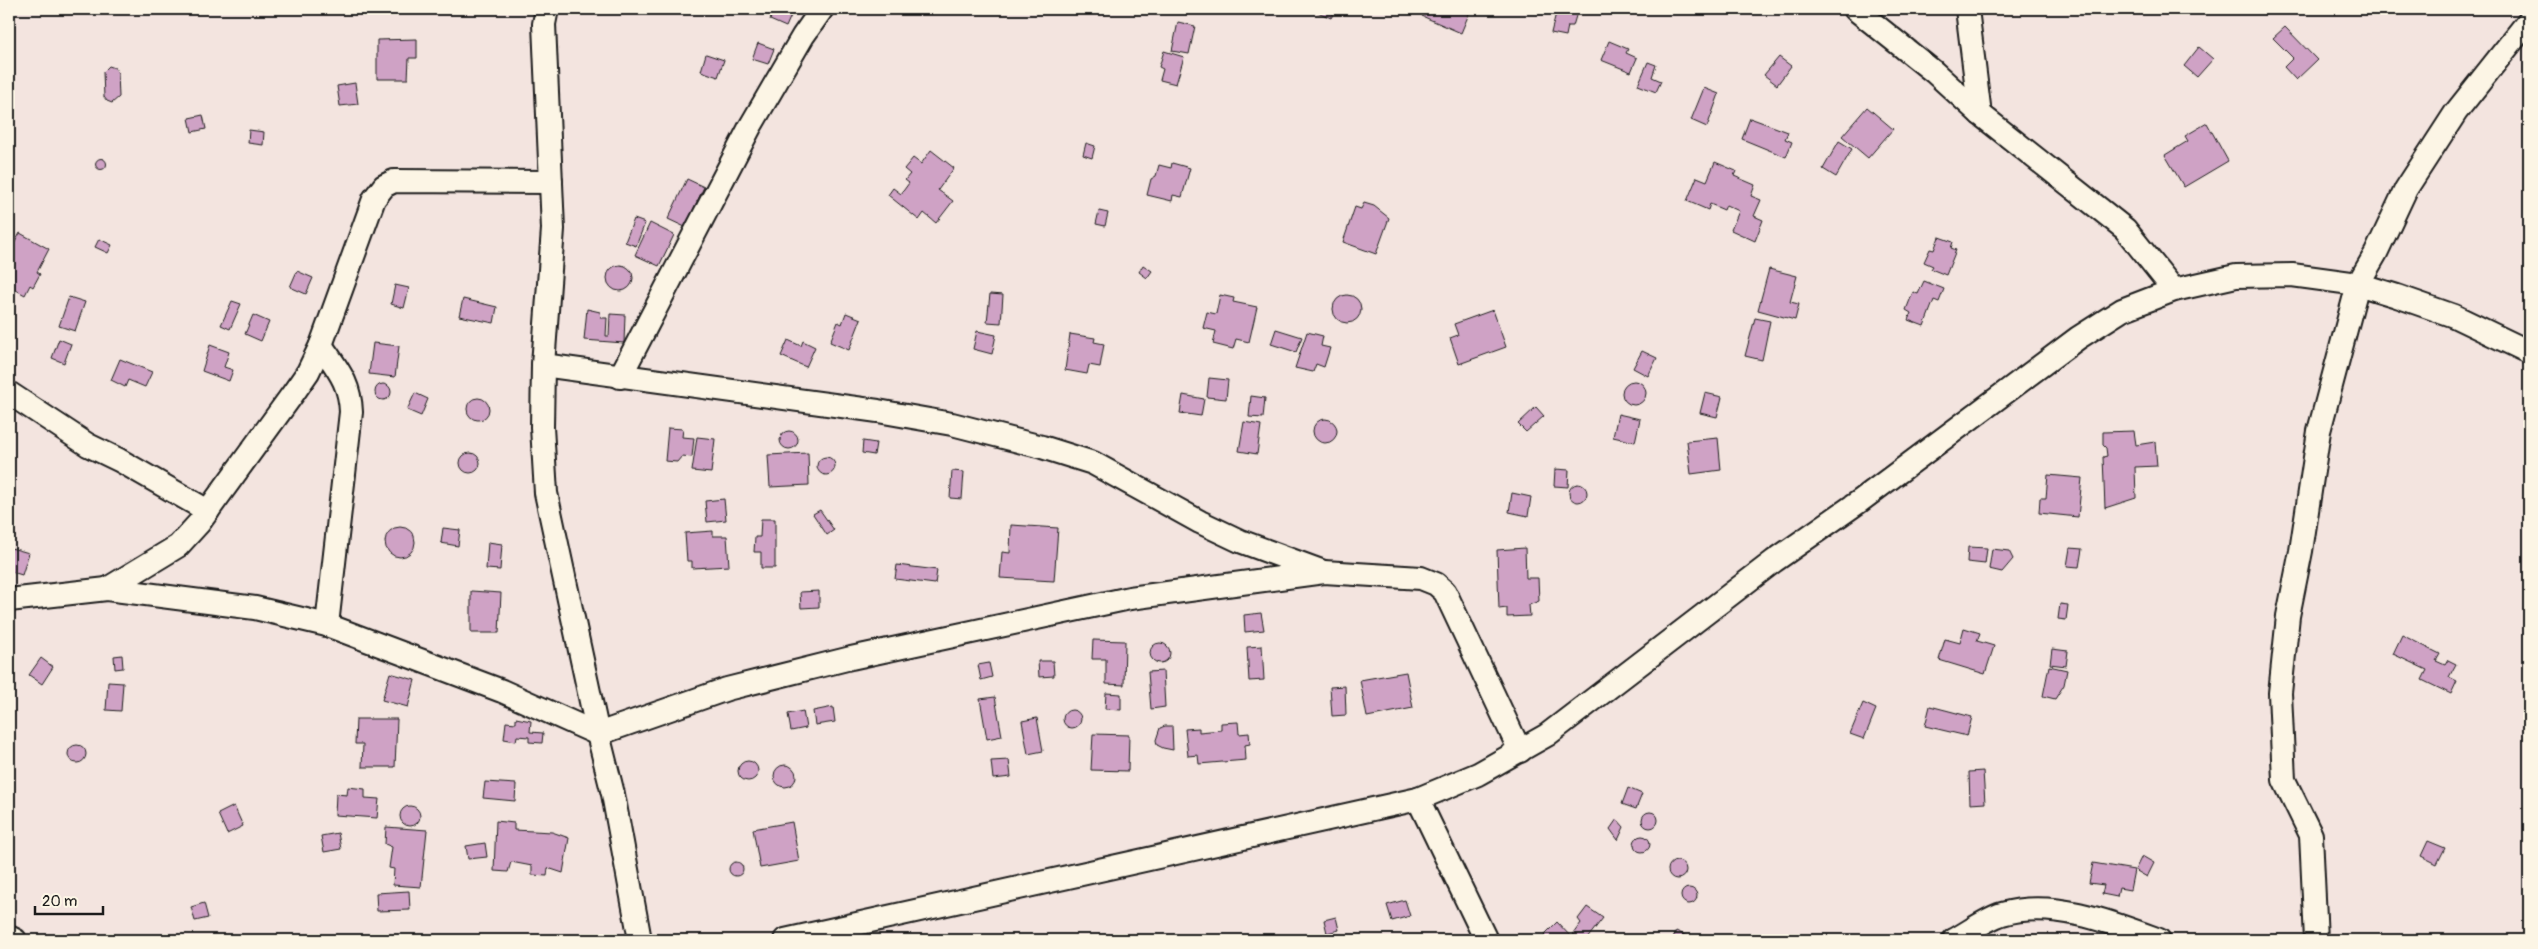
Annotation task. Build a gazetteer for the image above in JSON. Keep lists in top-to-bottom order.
{
  "scale_bar": "20 m"
}
